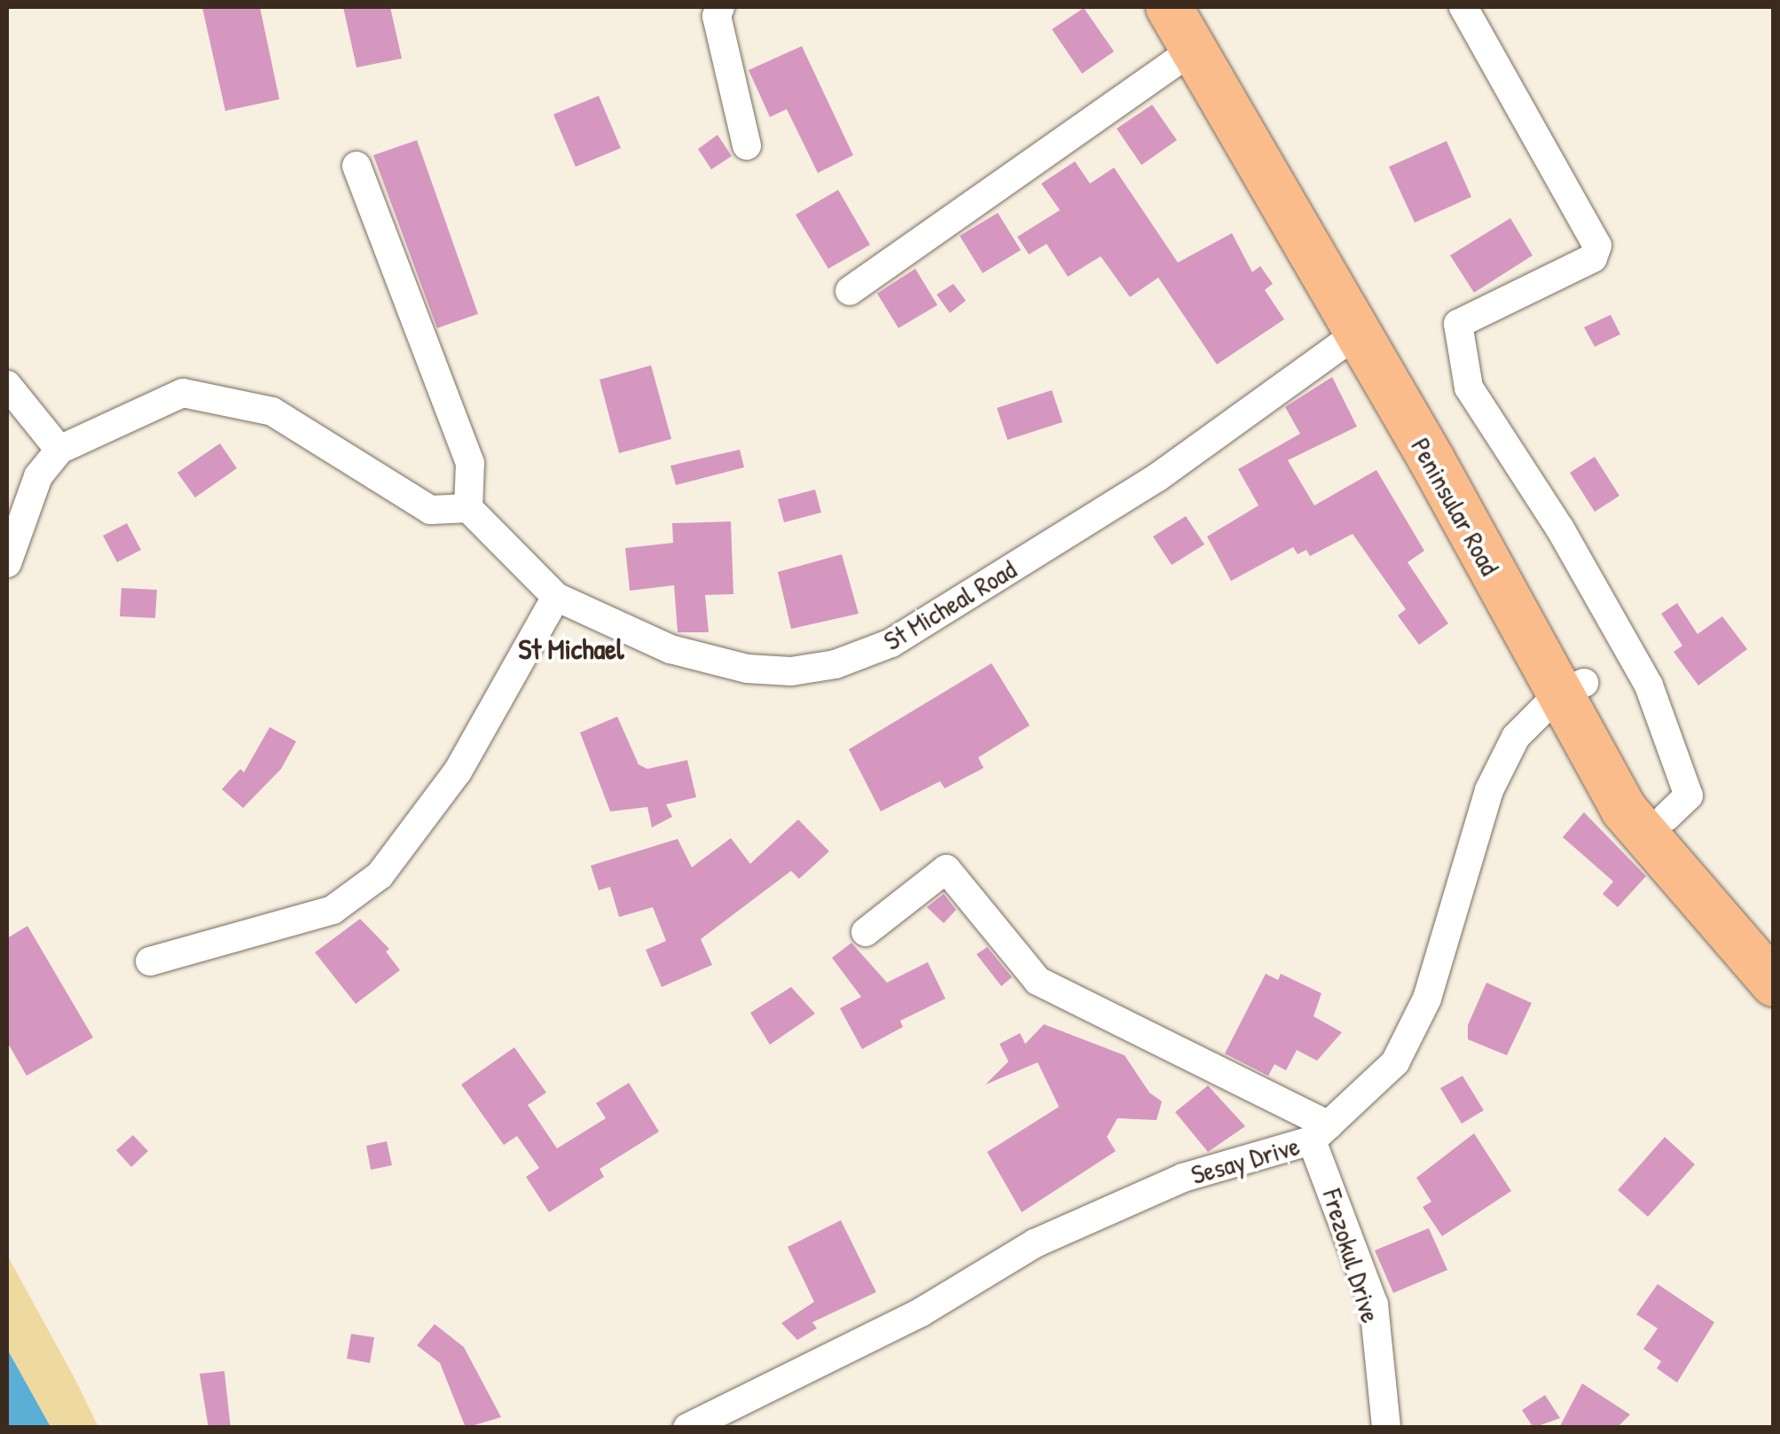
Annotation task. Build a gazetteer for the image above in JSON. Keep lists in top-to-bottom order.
{
  "streets": {
    "main road": ["Peninsular Road"],
    "street": ["St Micheal Road", "Sesay Drive", "Frezokul Drive"]
  },
  "crossings": [
    ["Peninsular Road", "St Micheal Road"],
    ["Peninsular Road", "Sesay Drive"],
    ["Sesay Drive", "Frezokul Drive"]
  ],
  "districts": ["St Michael"]
}
